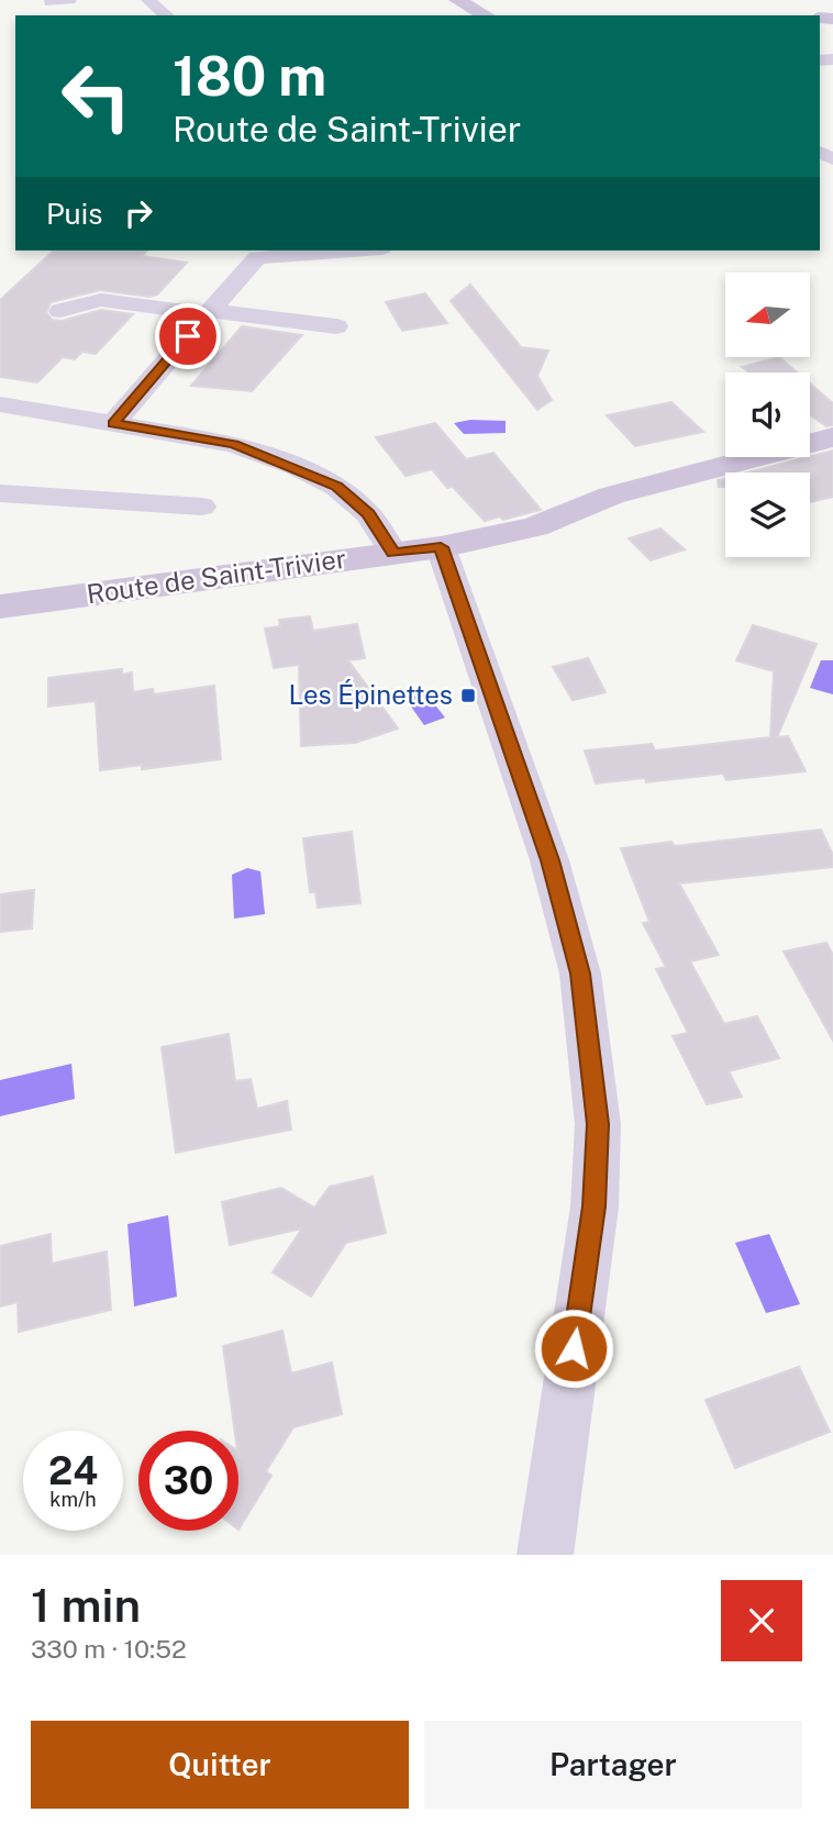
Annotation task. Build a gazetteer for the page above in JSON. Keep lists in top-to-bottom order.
{
  "streets": {
    "main road": ["Route de Saint-Trivier"]
  },
  "places": {
    "transit": ["Les Épinettes"]
  },
  "north": "left",
  "page": {
    "turn": ["180 m", "Route de Saint-Trivier"],
    "then": "Puis",
    "speed": "24 km/h",
    "limit": "30",
    "heading": ["1 min", "330 m · 10:52"],
    "buttons": ["Quitter", "Partager"]
  }
}
